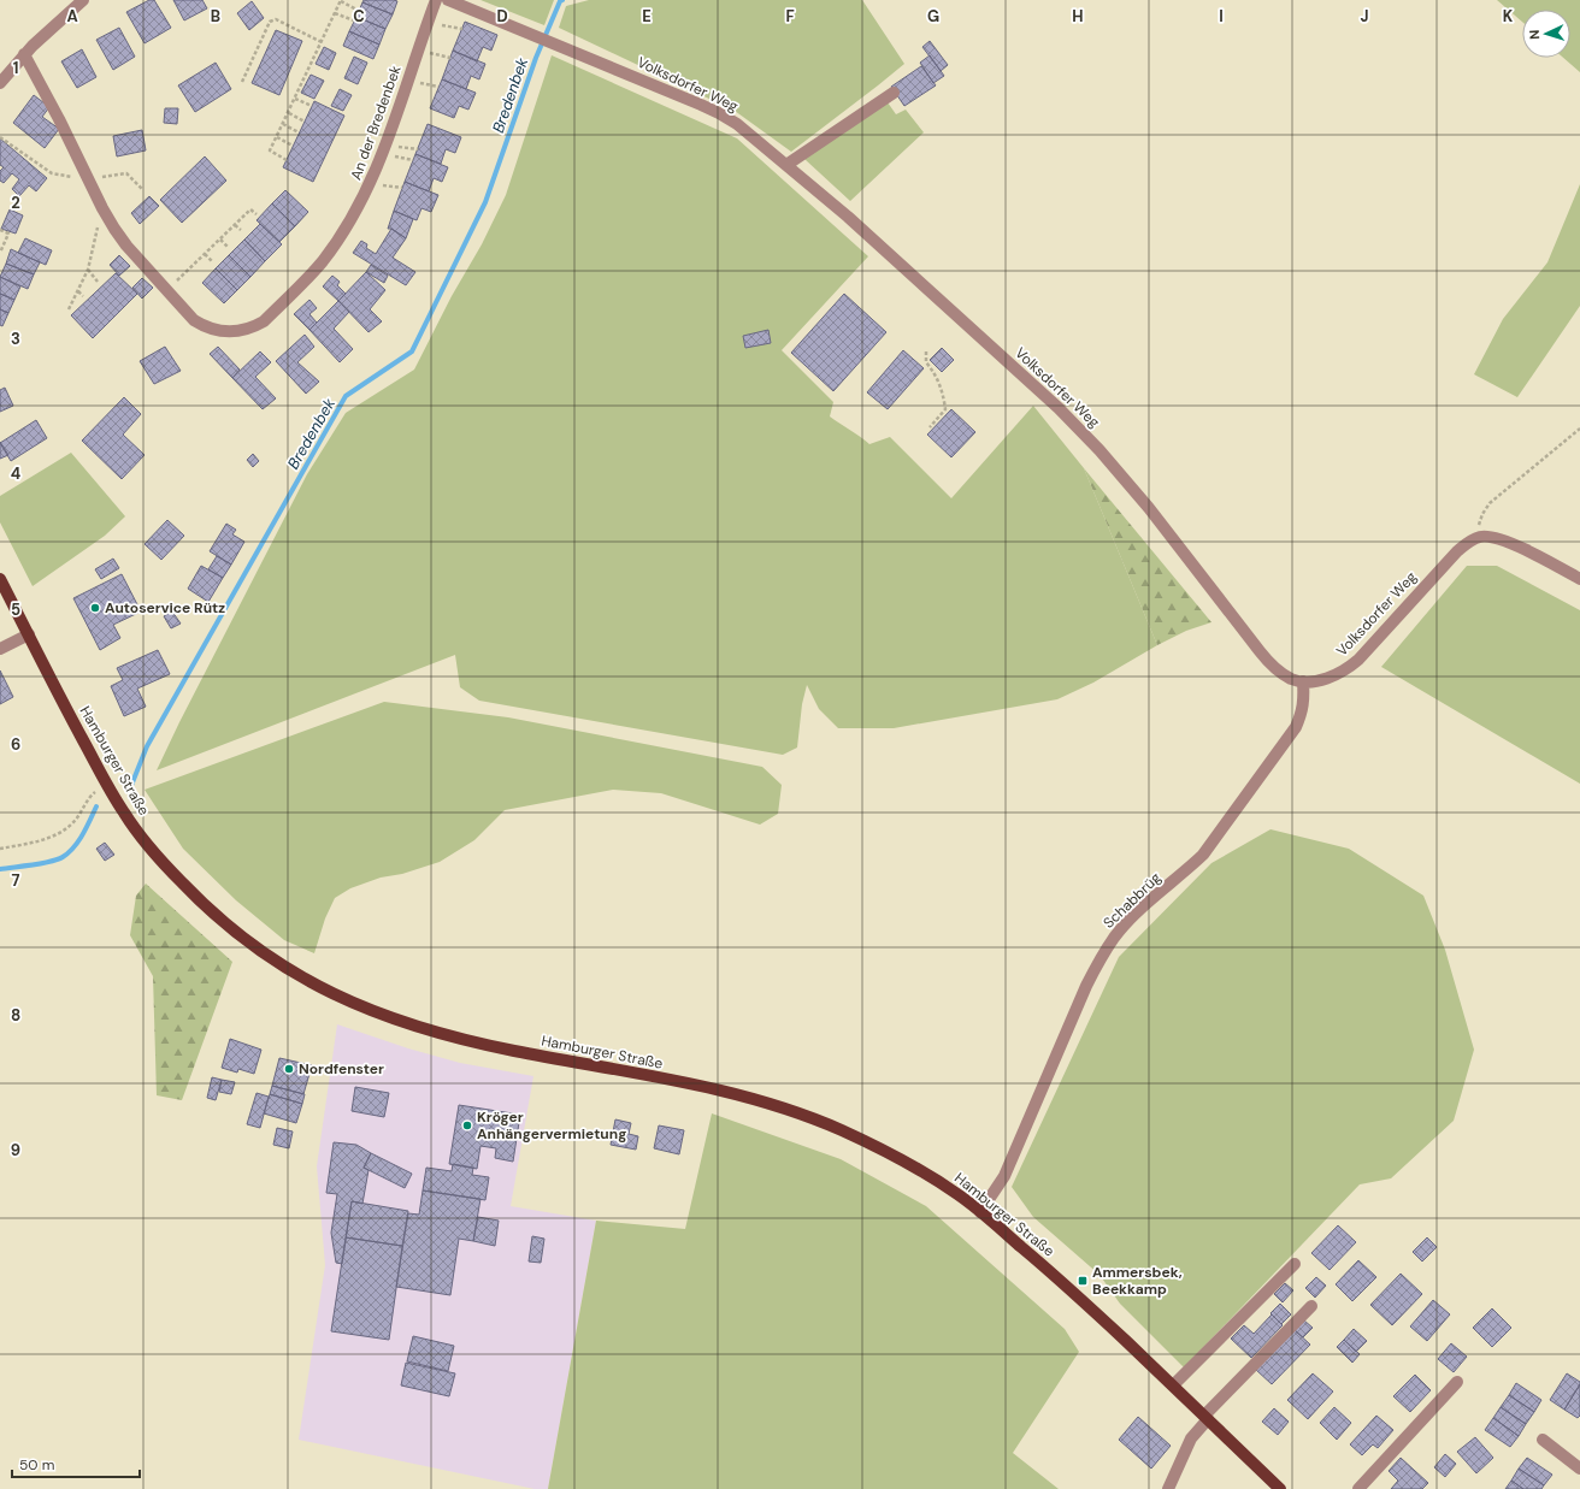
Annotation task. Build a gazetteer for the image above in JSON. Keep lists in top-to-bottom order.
{
  "streets": {
    "main road": ["Hamburger Straße"],
    "street": ["Volksdorfer Weg", "An der Bredenbek", "Schabbrüg"]
  },
  "crossings": [
    ["Volksdorfer Weg", "Schabbrüg"],
    ["Hamburger Straße", "Schabbrüg"]
  ],
  "water": ["Bredenbek"],
  "places": {
    "other": ["Autoservice Rütz", "Nordfenster", "Kröger Anhängervermietung"],
    "transit": ["Ammersbek, Beekkamp"]
  },
  "scale_bar": "50 m",
  "north": "left",
  "grid": {
    "columns": [
      "A",
      "B",
      "C",
      "D",
      "E",
      "F",
      "G",
      "H",
      "I",
      "J",
      "K"
    ],
    "rows": [
      "1",
      "2",
      "3",
      "4",
      "5",
      "6",
      "7",
      "8",
      "9"
    ]
  }
}
